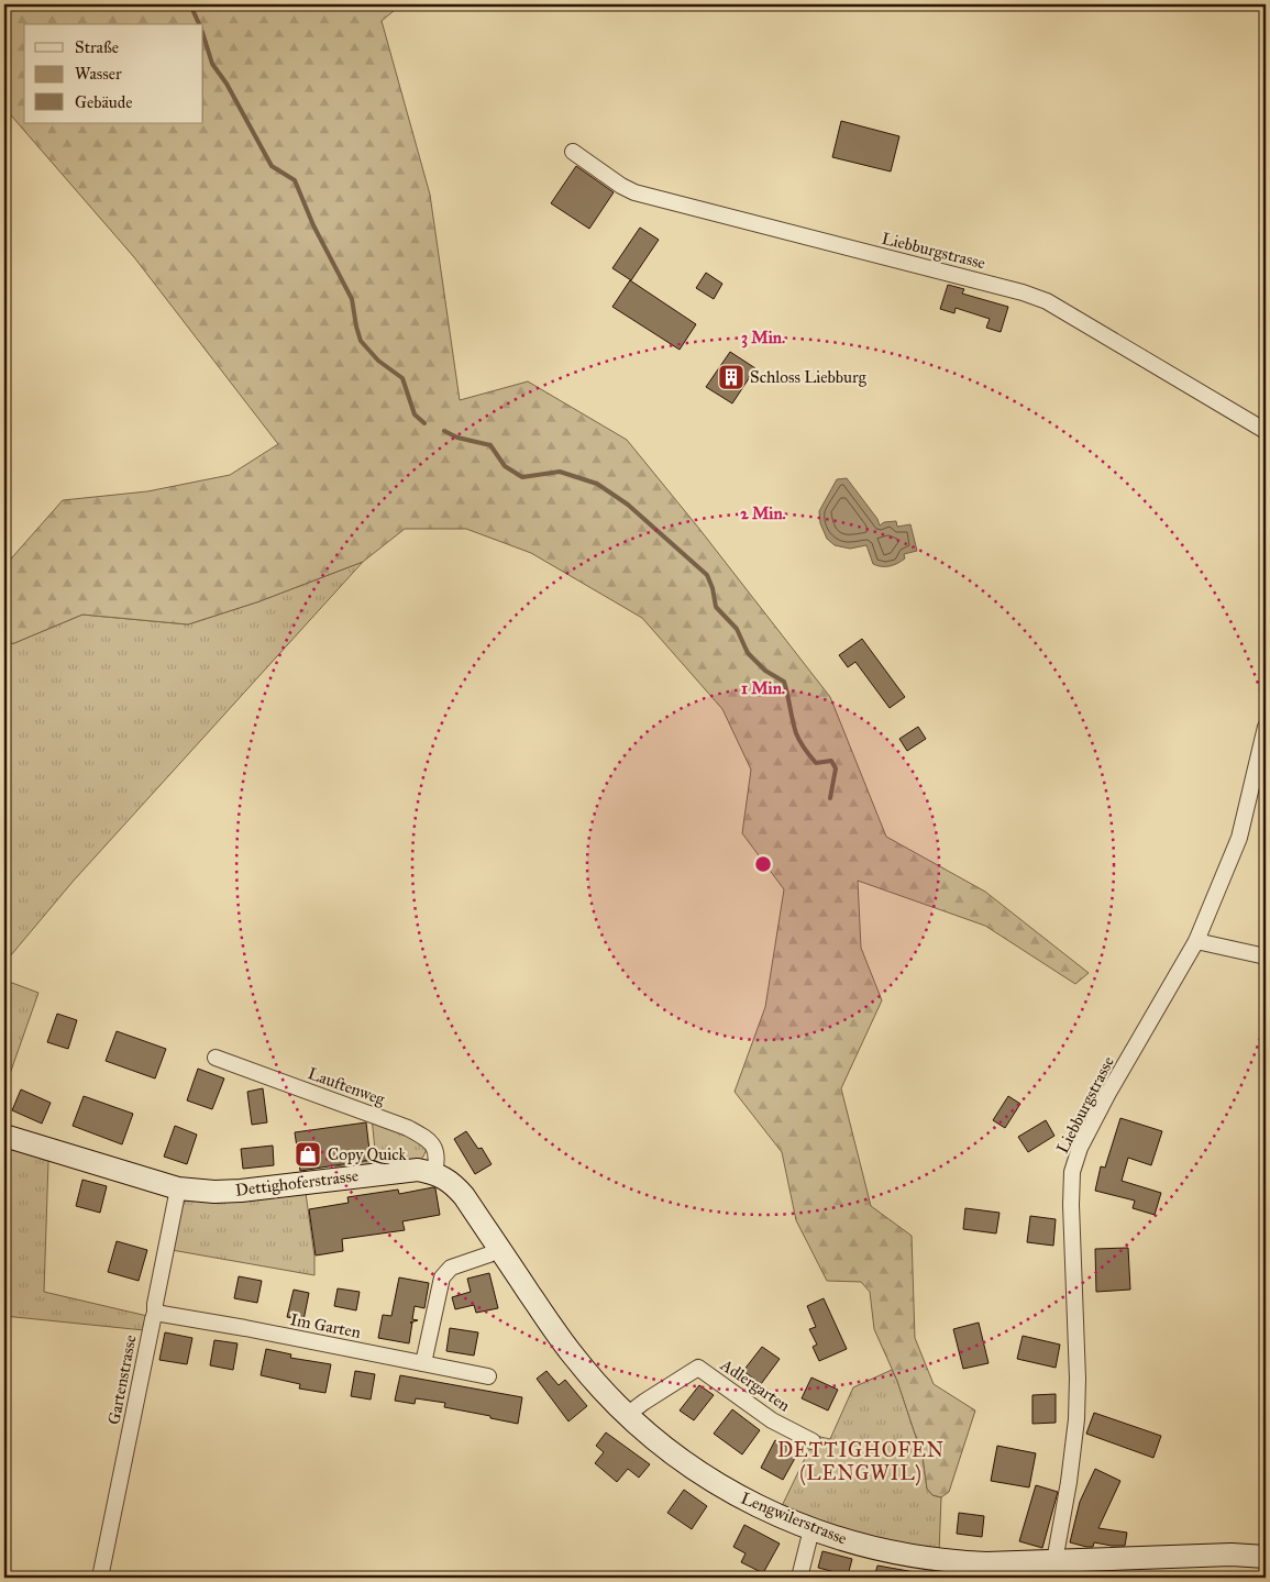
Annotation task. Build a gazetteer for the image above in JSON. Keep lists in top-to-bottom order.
{
  "streets": {
    "street": [
      "Liebburgstrasse",
      "Lauftenweg",
      "Dettighoferstrasse",
      "Im Garten",
      "Gartenstrasse",
      "Adlergarten",
      "Lengwilerstrasse"
    ]
  },
  "crossings": [
    ["Liebburgstrasse", "Lengwilerstrasse"],
    ["Lauftenweg", "Dettighoferstrasse"],
    ["Dettighoferstrasse", "Gartenstrasse"],
    ["Dettighoferstrasse", "Adlergarten"],
    ["Dettighoferstrasse", "Lengwilerstrasse"],
    ["Im Garten", "Gartenstrasse"],
    ["Adlergarten", "Lengwilerstrasse"]
  ],
  "districts": ["DETTIGHOFEN (LENGWIL)"],
  "places": {
    "building": ["Schloss Liebburg"],
    "shop": ["Copy Quick"]
  },
  "legend": ["Straße", "Wasser", "Gebäude"],
  "rings": ["3 Min.", "2 Min.", "1 Min."]
}
